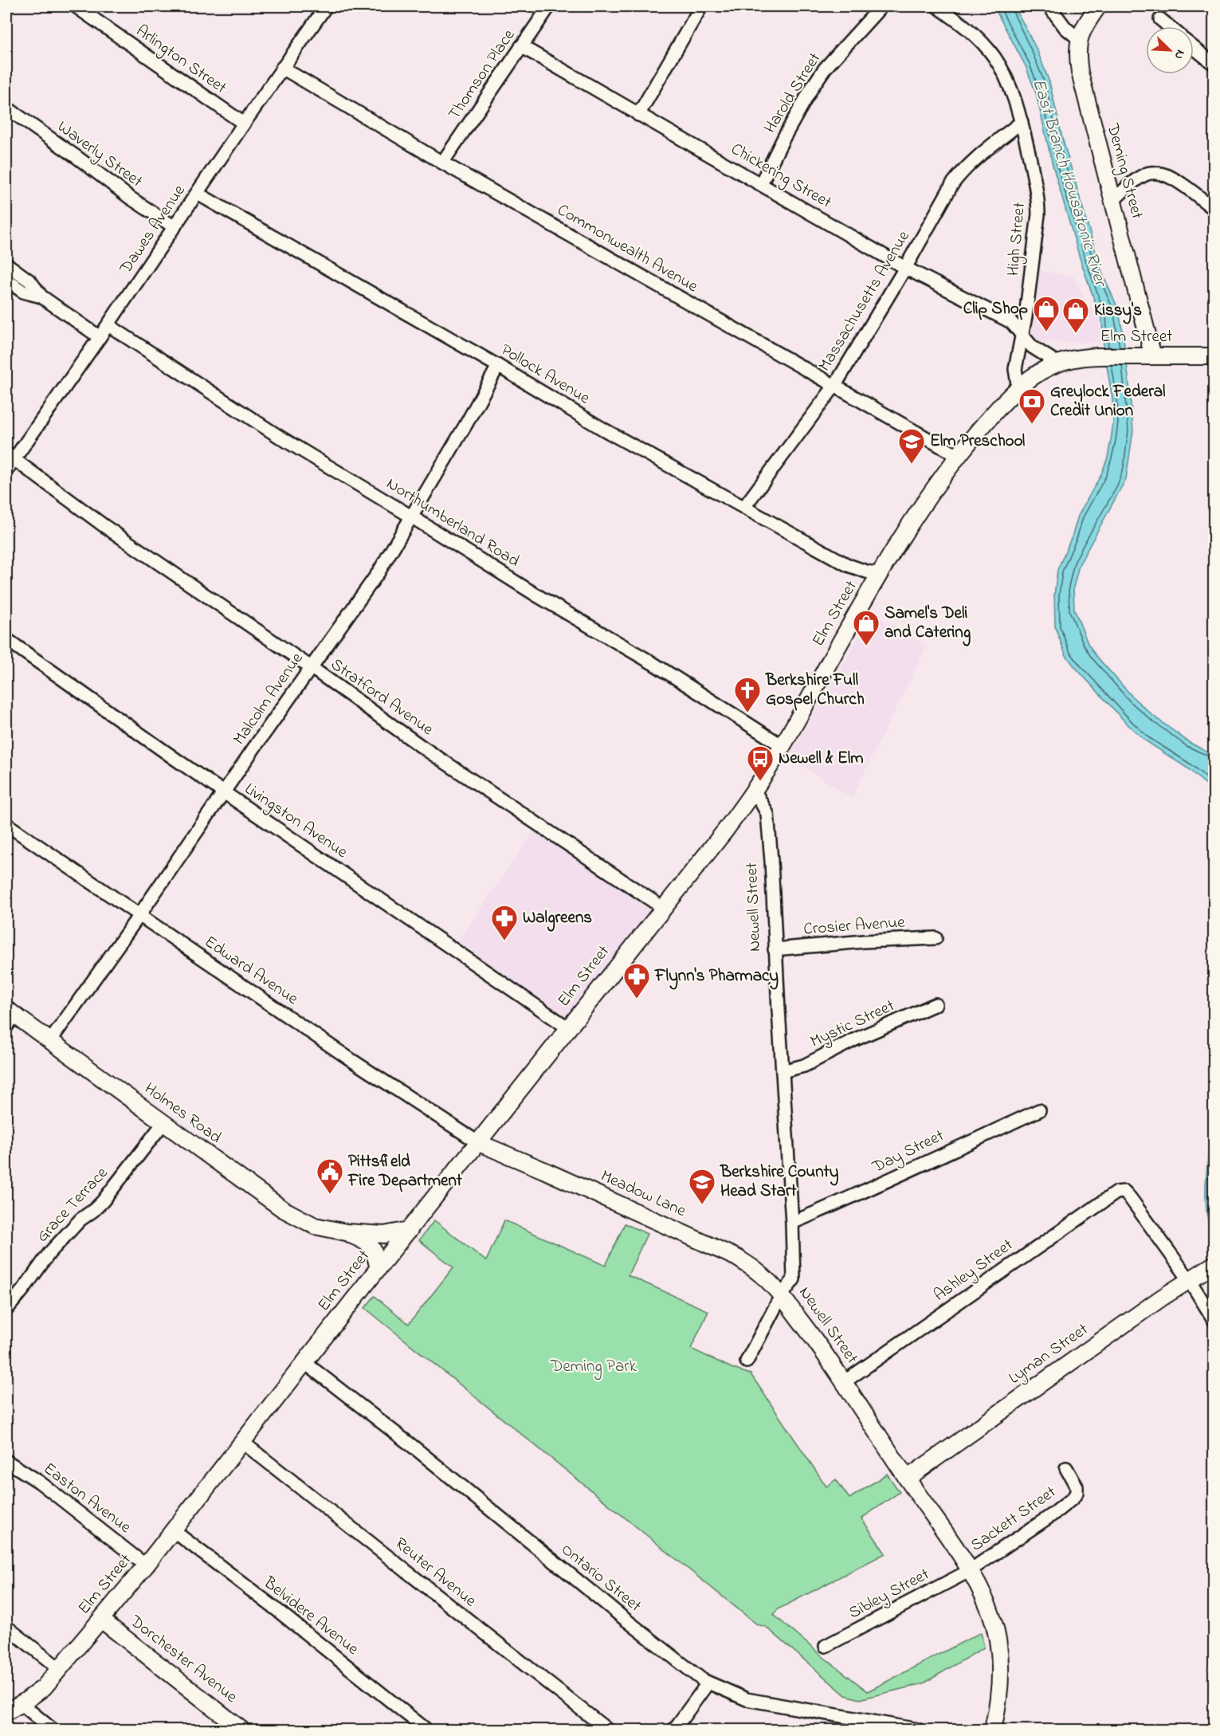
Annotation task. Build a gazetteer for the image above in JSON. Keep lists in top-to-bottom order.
{
  "streets": {
    "street": [
      "Arlington Street",
      "Thomson Place",
      "Harold Street",
      "Waverly Street",
      "Deming Street",
      "Chickering Street",
      "Dawes Avenue",
      "High Street",
      "Commonwealth Avenue",
      "Massachusetts Avenue",
      "Elm Street",
      "Pollock Avenue",
      "Northumberland Road",
      "Stratford Avenue",
      "Malcolm Avenue",
      "Livingston Avenue",
      "Newell Street",
      "Crosier Avenue",
      "Edward Avenue",
      "Mystic Street",
      "Holmes Road",
      "Day Street",
      "Meadow Lane",
      "Grace Terrace",
      "Ashley Street",
      "Lyman Street",
      "Easton Avenue",
      "Sackett Street",
      "Reuter Avenue",
      "Ontario Street",
      "Sibley Street",
      "Belvidere Avenue",
      "Dorchester Avenue"
    ]
  },
  "crossings": [
    ["Arlington Street", "Dawes Avenue"],
    ["Thomson Place", "Chickering Street"],
    ["Thomson Place", "Commonwealth Avenue"],
    ["Harold Street", "Chickering Street"],
    ["Waverly Street", "Dawes Avenue"],
    ["Deming Street", "Elm Street"],
    ["Chickering Street", "High Street"],
    ["Chickering Street", "Massachusetts Avenue"],
    ["Dawes Avenue", "Commonwealth Avenue"],
    ["Dawes Avenue", "Pollock Avenue"],
    ["Dawes Avenue", "Northumberland Road"],
    ["Dawes Avenue", "Stratford Avenue"],
    ["High Street", "Massachusetts Avenue"],
    ["High Street", "Elm Street"],
    ["Commonwealth Avenue", "Massachusetts Avenue"],
    ["Commonwealth Avenue", "Elm Street"],
    ["Massachusetts Avenue", "Pollock Avenue"],
    ["Elm Street", "Pollock Avenue"],
    ["Elm Street", "Northumberland Road"],
    ["Elm Street", "Stratford Avenue"],
    ["Elm Street", "Livingston Avenue"],
    ["Elm Street", "Newell Street"],
    ["Elm Street", "Edward Avenue"],
    ["Elm Street", "Holmes Road"],
    ["Elm Street", "Meadow Lane"],
    ["Elm Street", "Easton Avenue"],
    ["Elm Street", "Reuter Avenue"],
    ["Elm Street", "Ontario Street"],
    ["Elm Street", "Belvidere Avenue"],
    ["Elm Street", "Dorchester Avenue"],
    ["Pollock Avenue", "Malcolm Avenue"],
    ["Northumberland Road", "Malcolm Avenue"],
    ["Stratford Avenue", "Malcolm Avenue"],
    ["Malcolm Avenue", "Livingston Avenue"],
    ["Malcolm Avenue", "Edward Avenue"],
    ["Malcolm Avenue", "Holmes Road"],
    ["Newell Street", "Crosier Avenue"],
    ["Newell Street", "Mystic Street"],
    ["Newell Street", "Day Street"],
    ["Newell Street", "Meadow Lane"],
    ["Newell Street", "Ashley Street"],
    ["Newell Street", "Lyman Street"],
    ["Newell Street", "Sackett Street"],
    ["Newell Street", "Sibley Street"],
    ["Edward Avenue", "Meadow Lane"],
    ["Holmes Road", "Grace Terrace"],
    ["Ashley Street", "Lyman Street"],
    ["Sackett Street", "Sibley Street"]
  ],
  "water": ["East Branch Housatonic River"],
  "parks": ["Deming Park"],
  "places": {
    "shop": ["Clip Shop", "Kissy's", "Samel's Deli and Catering"],
    "bank": ["Greylock Federal Credit Union"],
    "school or university": ["Elm Preschool", "Berkshire County Head Start"],
    "church": ["Berkshire Full Gospel Church"],
    "bus stop": ["Newell & Elm"],
    "pharmacy": ["Walgreens", "Flynn's Pharmacy"],
    "public building": ["Pittsfield Fire Department"]
  },
  "north": "bottom right"
}
